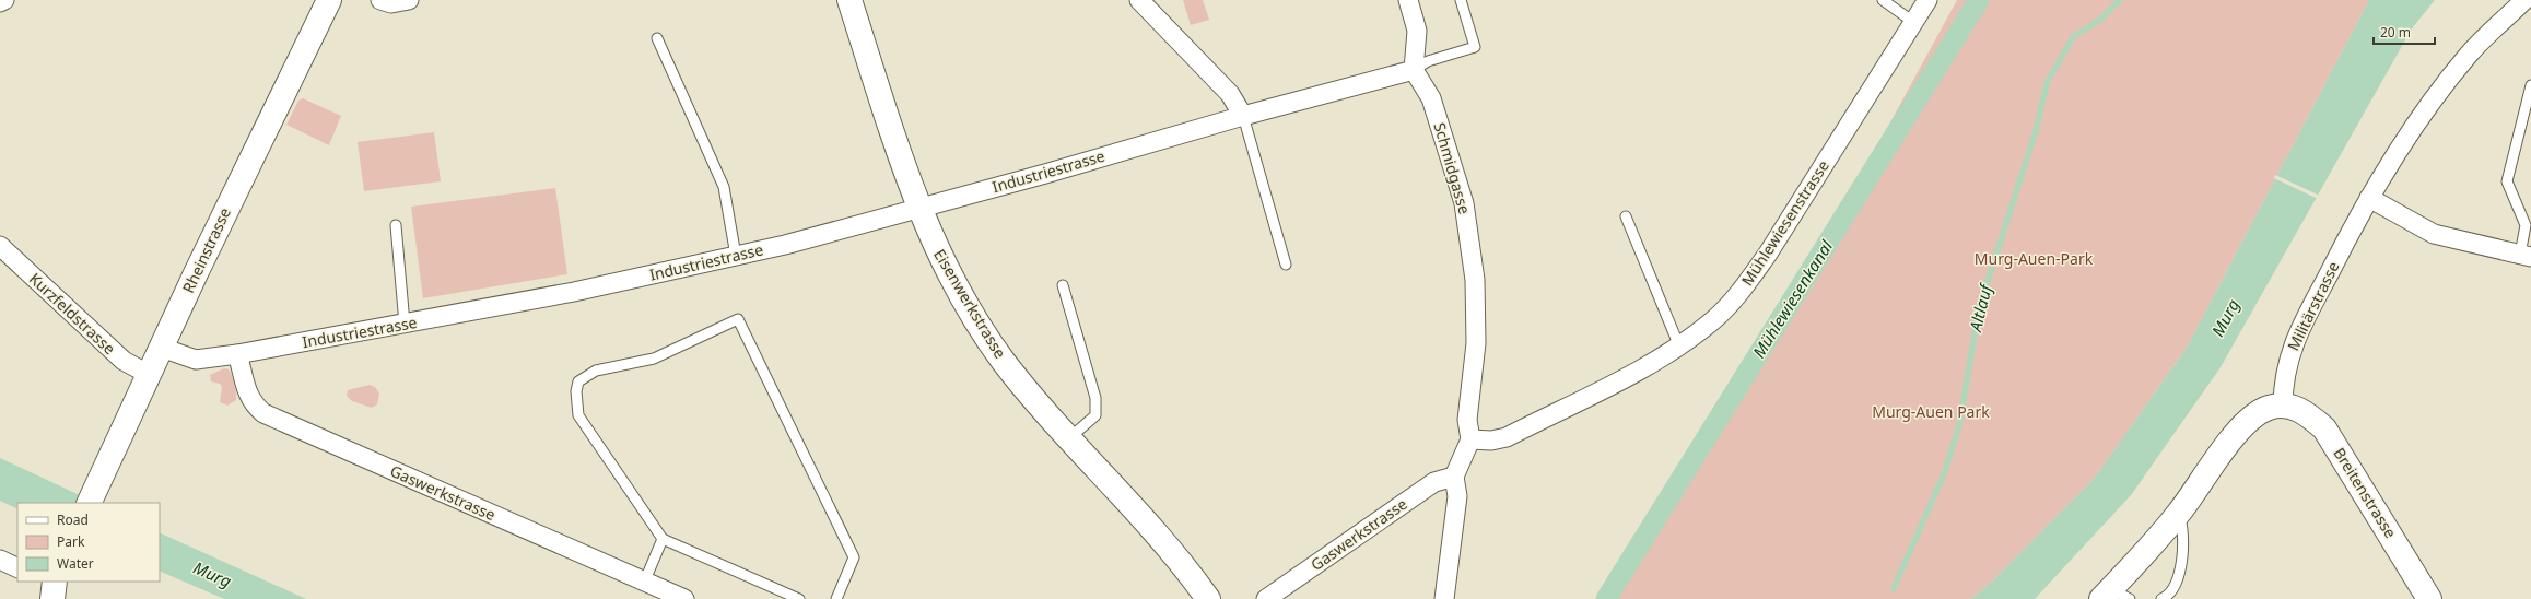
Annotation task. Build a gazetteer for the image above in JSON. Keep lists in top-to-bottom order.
{
  "streets": {
    "main road": ["Rheinstrasse", "Eisenwerkstrasse", "Breitenstrasse"],
    "street": [
      "Schmidgasse",
      "Industriestrasse",
      "Mühlewiesenstrasse",
      "Militärstrasse",
      "Kurzfeldstrasse",
      "Gaswerkstrasse"
    ]
  },
  "crossings": [
    ["Schmidgasse", "Mühlewiesenstrasse"],
    ["Industriestrasse", "Rheinstrasse"],
    ["Industriestrasse", "Eisenwerkstrasse"],
    ["Industriestrasse", "Gaswerkstrasse"],
    ["Rheinstrasse", "Kurzfeldstrasse"],
    ["Militärstrasse", "Breitenstrasse"]
  ],
  "water": ["Mühlewiesenkanal", "Altlauf", "Murg"],
  "parks": ["Murg-Auen-Park", "Murg-Auen Park"],
  "legend": ["Road", "Park", "Water"],
  "scale_bar": "20 m"
}
